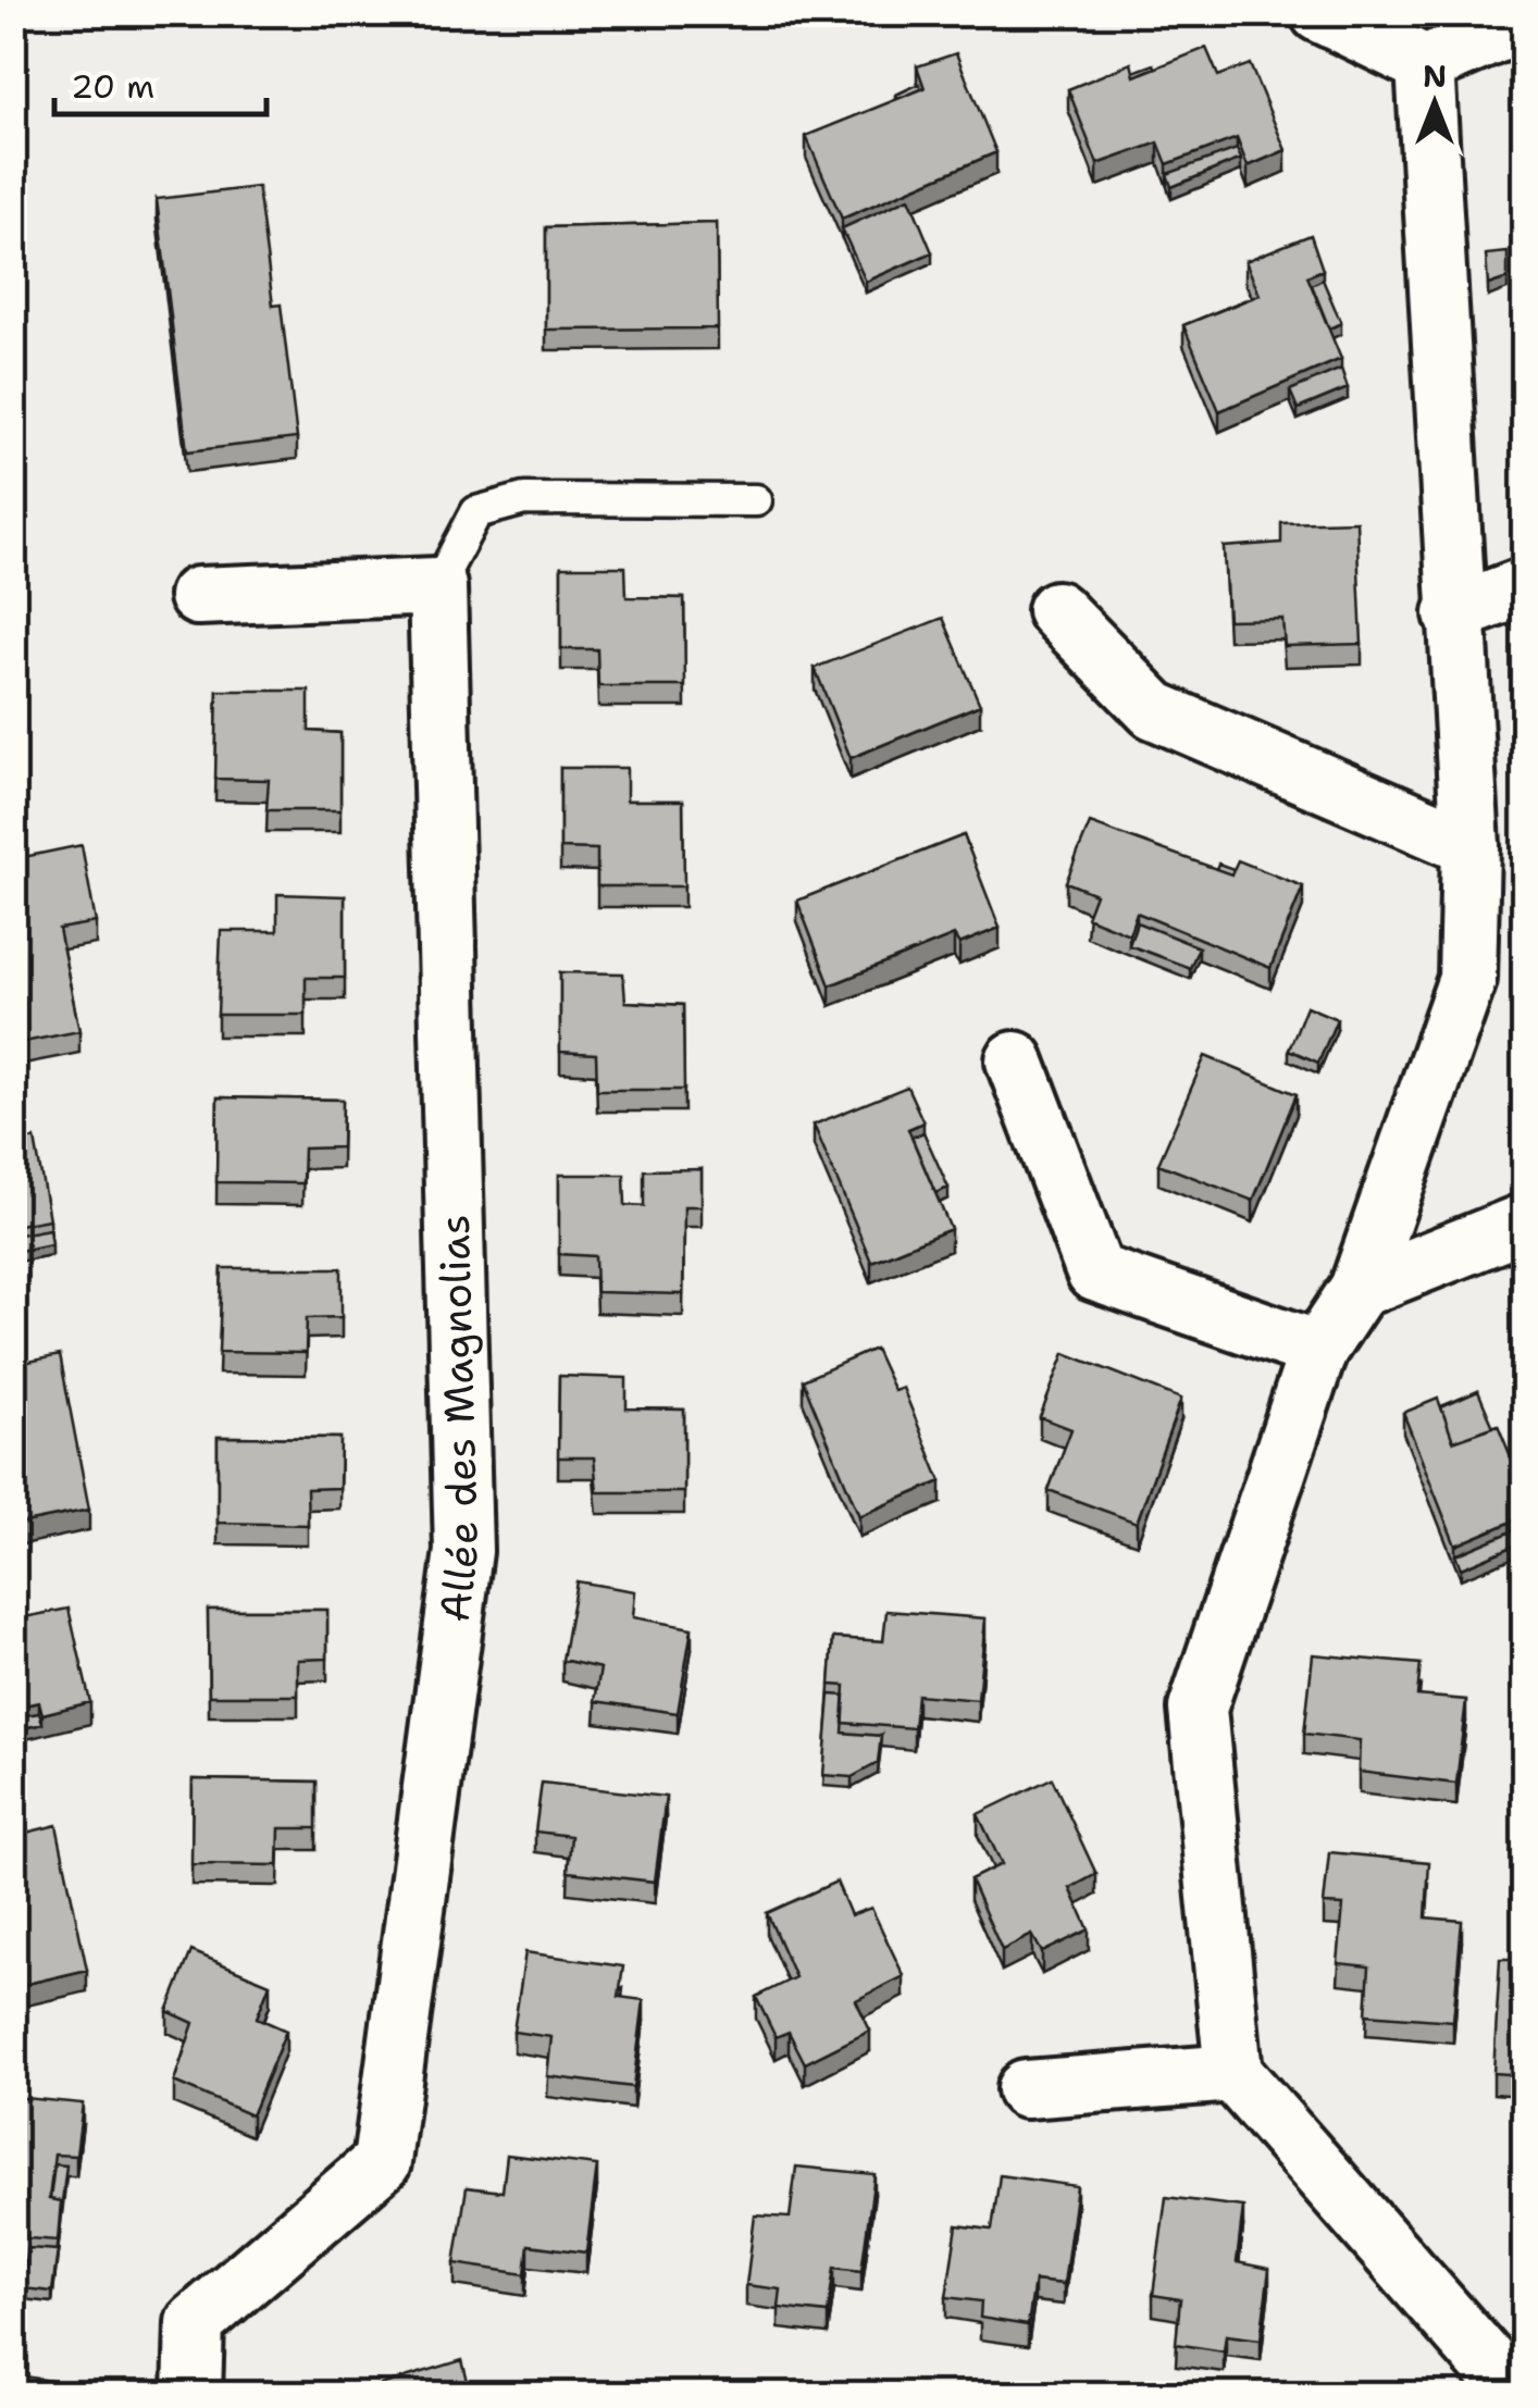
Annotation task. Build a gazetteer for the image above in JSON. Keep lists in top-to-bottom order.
{
  "streets": {
    "street": ["Allée des Magnolias"]
  },
  "scale_bar": "20 m",
  "north": "top"
}
